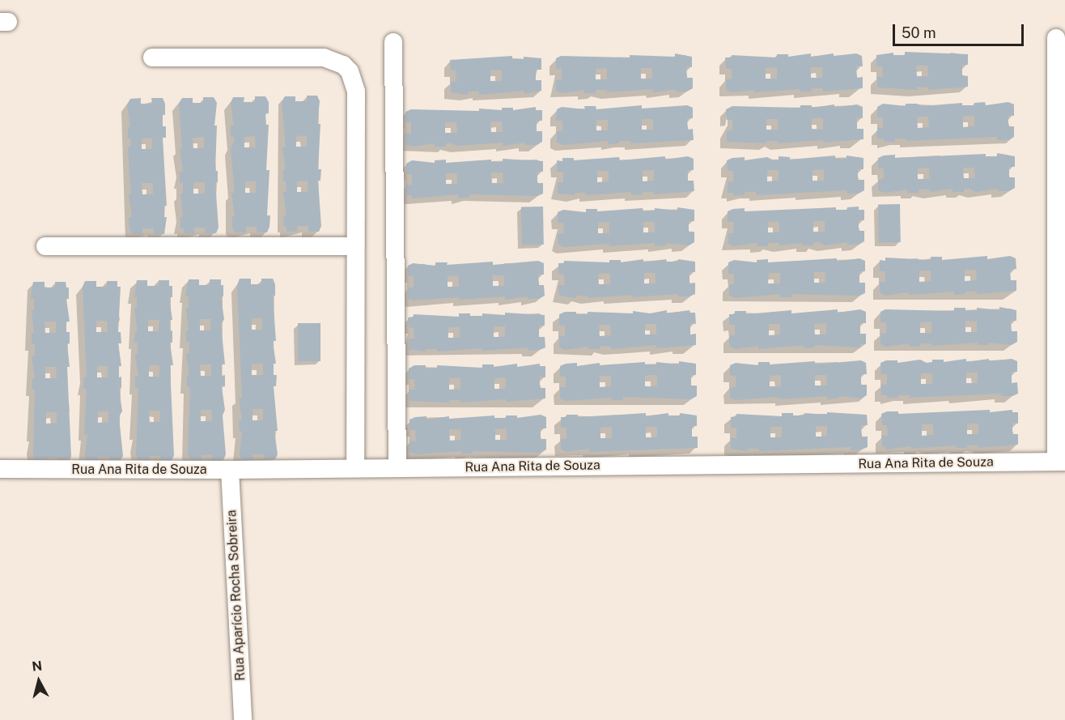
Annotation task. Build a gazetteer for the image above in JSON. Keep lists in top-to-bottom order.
{
  "streets": {
    "street": ["Rua Ana Rita de Souza", "Rua Aparício Rocha Sobreira"]
  },
  "crossings": [
    ["Rua Ana Rita de Souza", "Rua Aparício Rocha Sobreira"]
  ],
  "scale_bar": "50 m",
  "north": "top"
}
